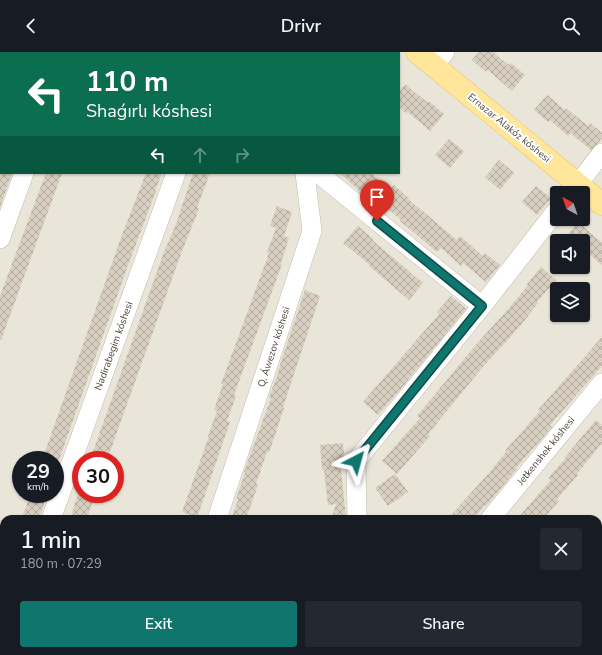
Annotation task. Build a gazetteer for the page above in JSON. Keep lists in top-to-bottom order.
{
  "streets": {
    "main road": ["Ernazar Alakóz kóshesi"],
    "street": ["Nadirabegim kóshesi", "Q. Áwezov kóshesi", "Jetkenshek kóshesi"]
  },
  "north": "top left",
  "page": {
    "header": "Drivr",
    "turn": ["110 m", "Shaǵırlı kóshesi"],
    "speed": "29 km/h",
    "limit": "30",
    "heading": ["1 min", "180 m · 07:29"],
    "buttons": ["Exit", "Share"]
  }
}
